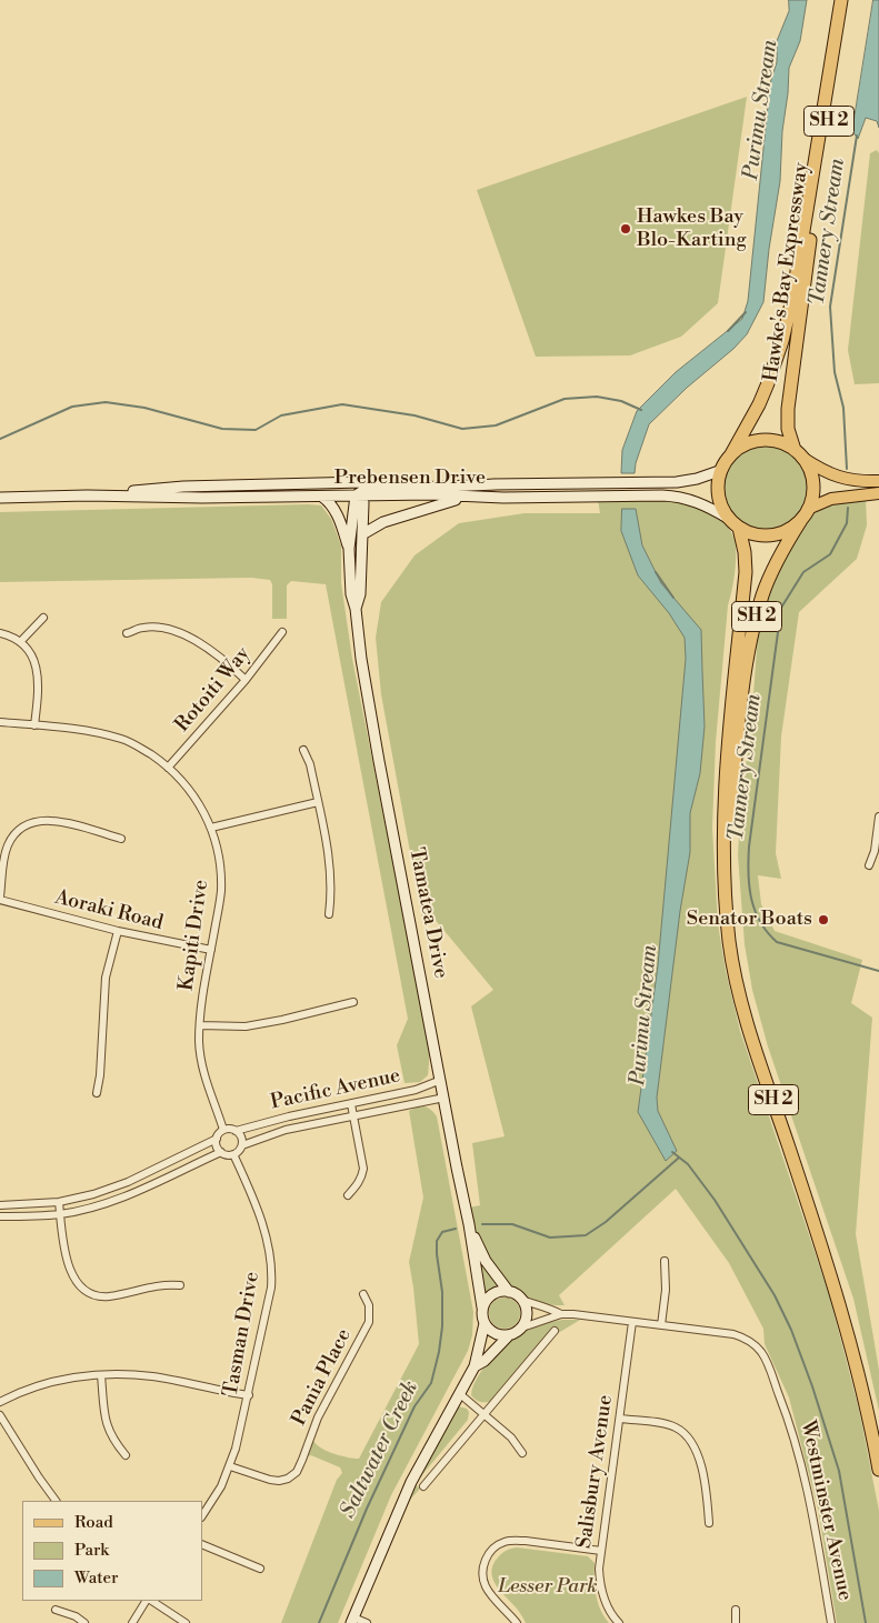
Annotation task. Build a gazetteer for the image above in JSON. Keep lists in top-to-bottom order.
{
  "streets": {
    "highway": ["SH 2", "Hawke's Bay Expressway"],
    "main road": ["Prebensen Drive", "Tamatea Drive"],
    "street": [
      "Rotoiti Way",
      "Aoraki Road",
      "Kapiti Drive",
      "Pacific Avenue",
      "Tasman Drive",
      "Pania Place",
      "Salisbury Avenue",
      "Westminster Avenue"
    ]
  },
  "crossings": [
    ["SH 2", "Hawke's Bay Expressway"],
    ["SH 2", "Prebensen Drive"],
    ["Hawke's Bay Expressway", "Prebensen Drive"],
    ["Prebensen Drive", "Tamatea Drive"],
    ["Rotoiti Way", "Kapiti Drive"],
    ["Aoraki Road", "Kapiti Drive"],
    ["Tamatea Drive", "Pacific Avenue"],
    ["Tamatea Drive", "Westminster Avenue"],
    ["Kapiti Drive", "Pacific Avenue"],
    ["Kapiti Drive", "Tasman Drive"],
    ["Pacific Avenue", "Tasman Drive"],
    ["Tasman Drive", "Pania Place"],
    ["Salisbury Avenue", "Westminster Avenue"]
  ],
  "water": ["Purimu Stream", "Tannery Stream", "Saltwater Creek"],
  "parks": ["Lesser Park"],
  "places": ["Hawkes Bay Blo-Karting", "Senator Boats"],
  "legend": ["Road", "Park", "Water"]
}
